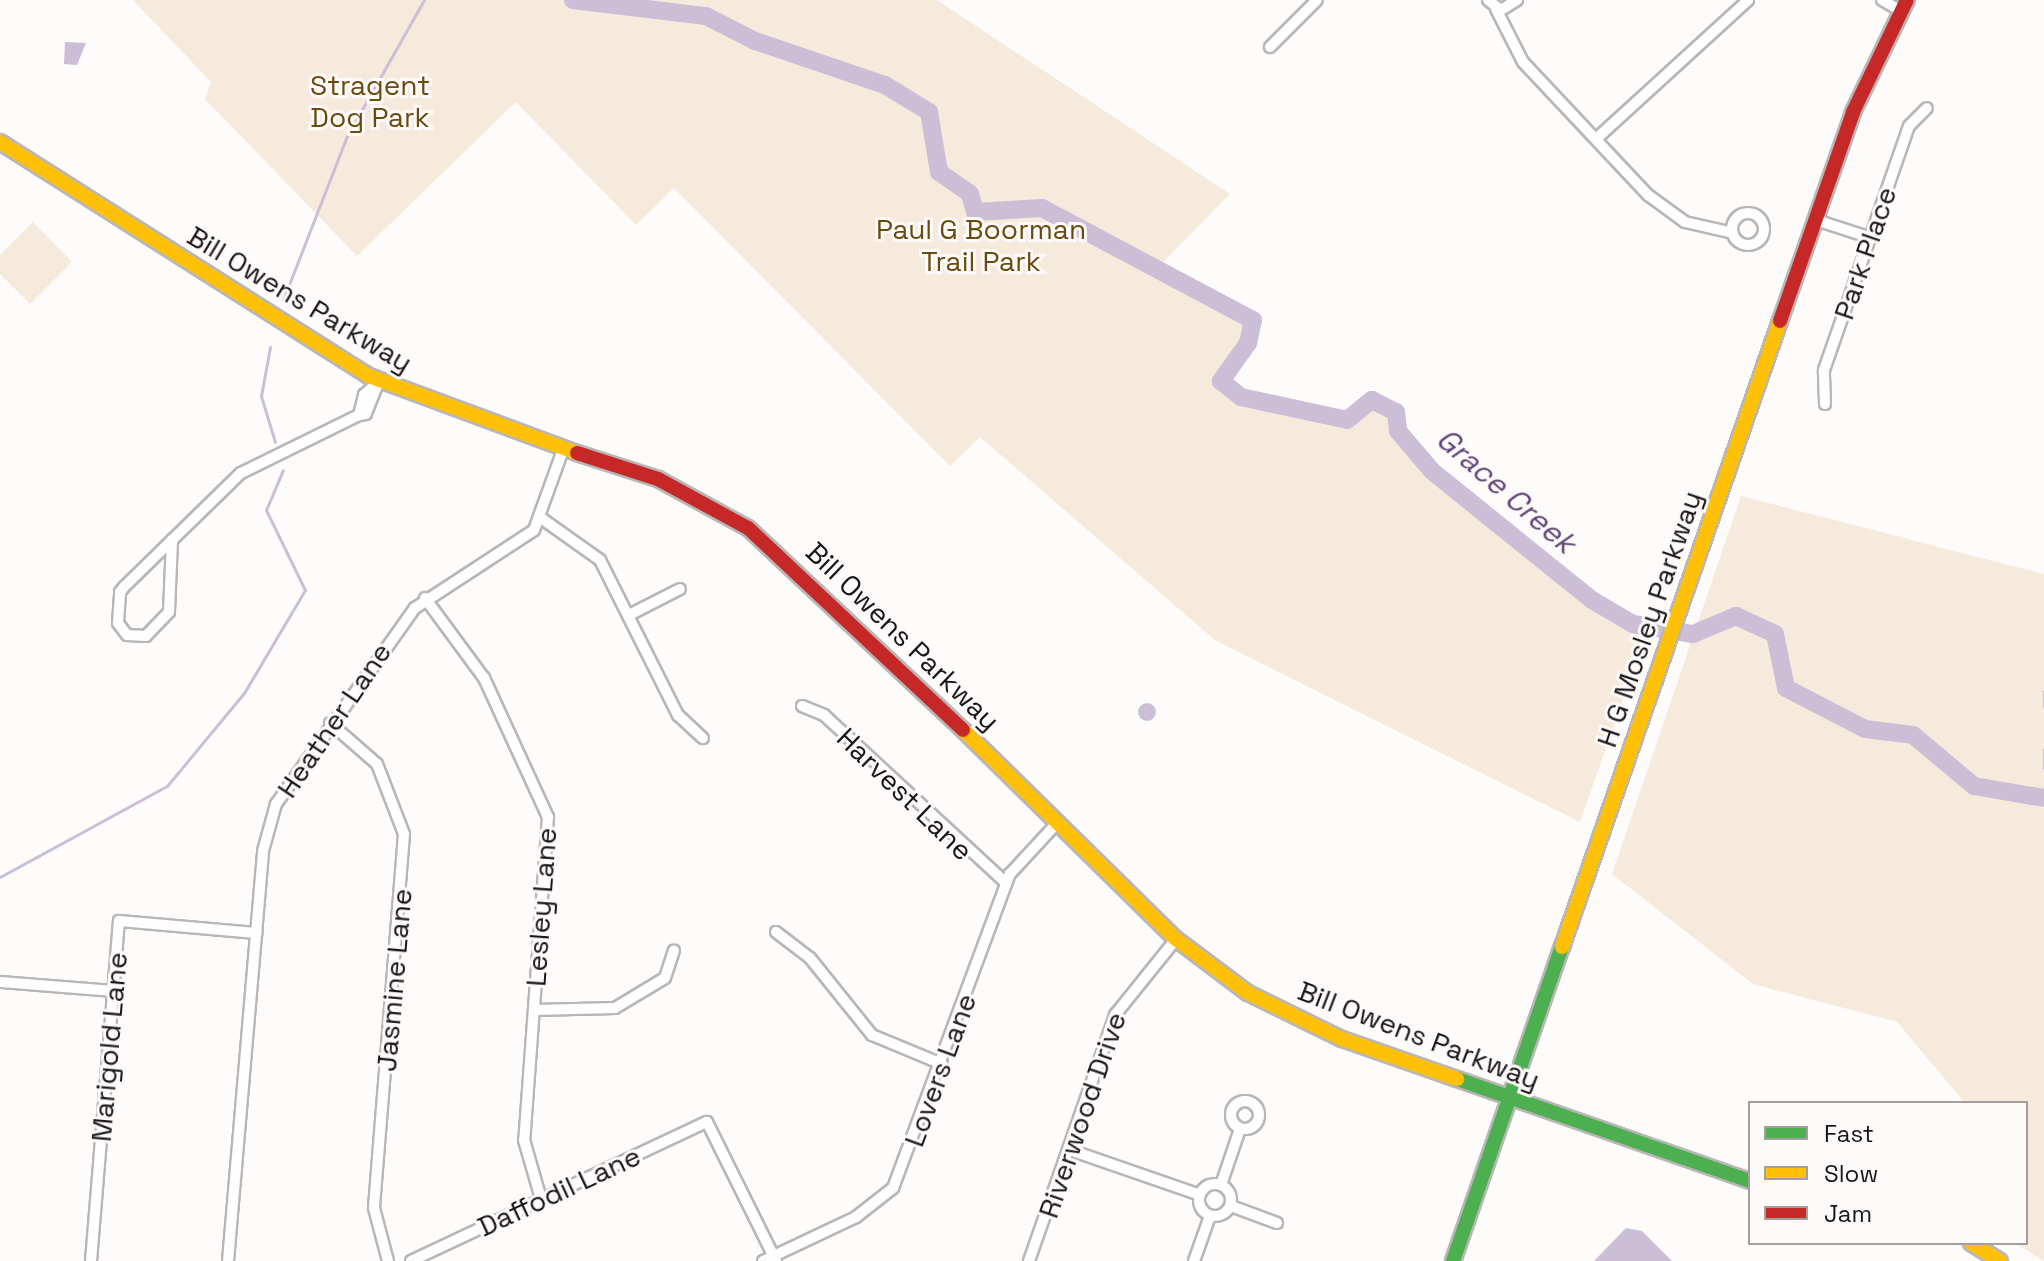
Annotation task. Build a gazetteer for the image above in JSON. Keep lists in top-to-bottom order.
{
  "streets": {
    "main road": ["Bill Owens Parkway", "H G Mosley Parkway"],
    "street": [
      "Park Place",
      "Heather Lane",
      "Harvest Lane",
      "Lesley Lane",
      "Jasmine Lane",
      "Marigold Lane",
      "Lovers Lane",
      "Riverwood Drive",
      "Daffodil Lane"
    ]
  },
  "crossings": [
    ["Bill Owens Parkway", "H G Mosley Parkway"],
    ["Bill Owens Parkway", "Heather Lane"],
    ["Bill Owens Parkway", "Lovers Lane"],
    ["Bill Owens Parkway", "Riverwood Drive"],
    ["Heather Lane", "Lesley Lane"],
    ["Heather Lane", "Jasmine Lane"],
    ["Heather Lane", "Marigold Lane"],
    ["Harvest Lane", "Lovers Lane"],
    ["Lesley Lane", "Daffodil Lane"],
    ["Lovers Lane", "Daffodil Lane"]
  ],
  "water": ["Grace Creek"],
  "parks": ["Stragent Dog Park", "Paul G Boorman Trail Park"],
  "legend": ["Fast", "Slow", "Jam"]
}
